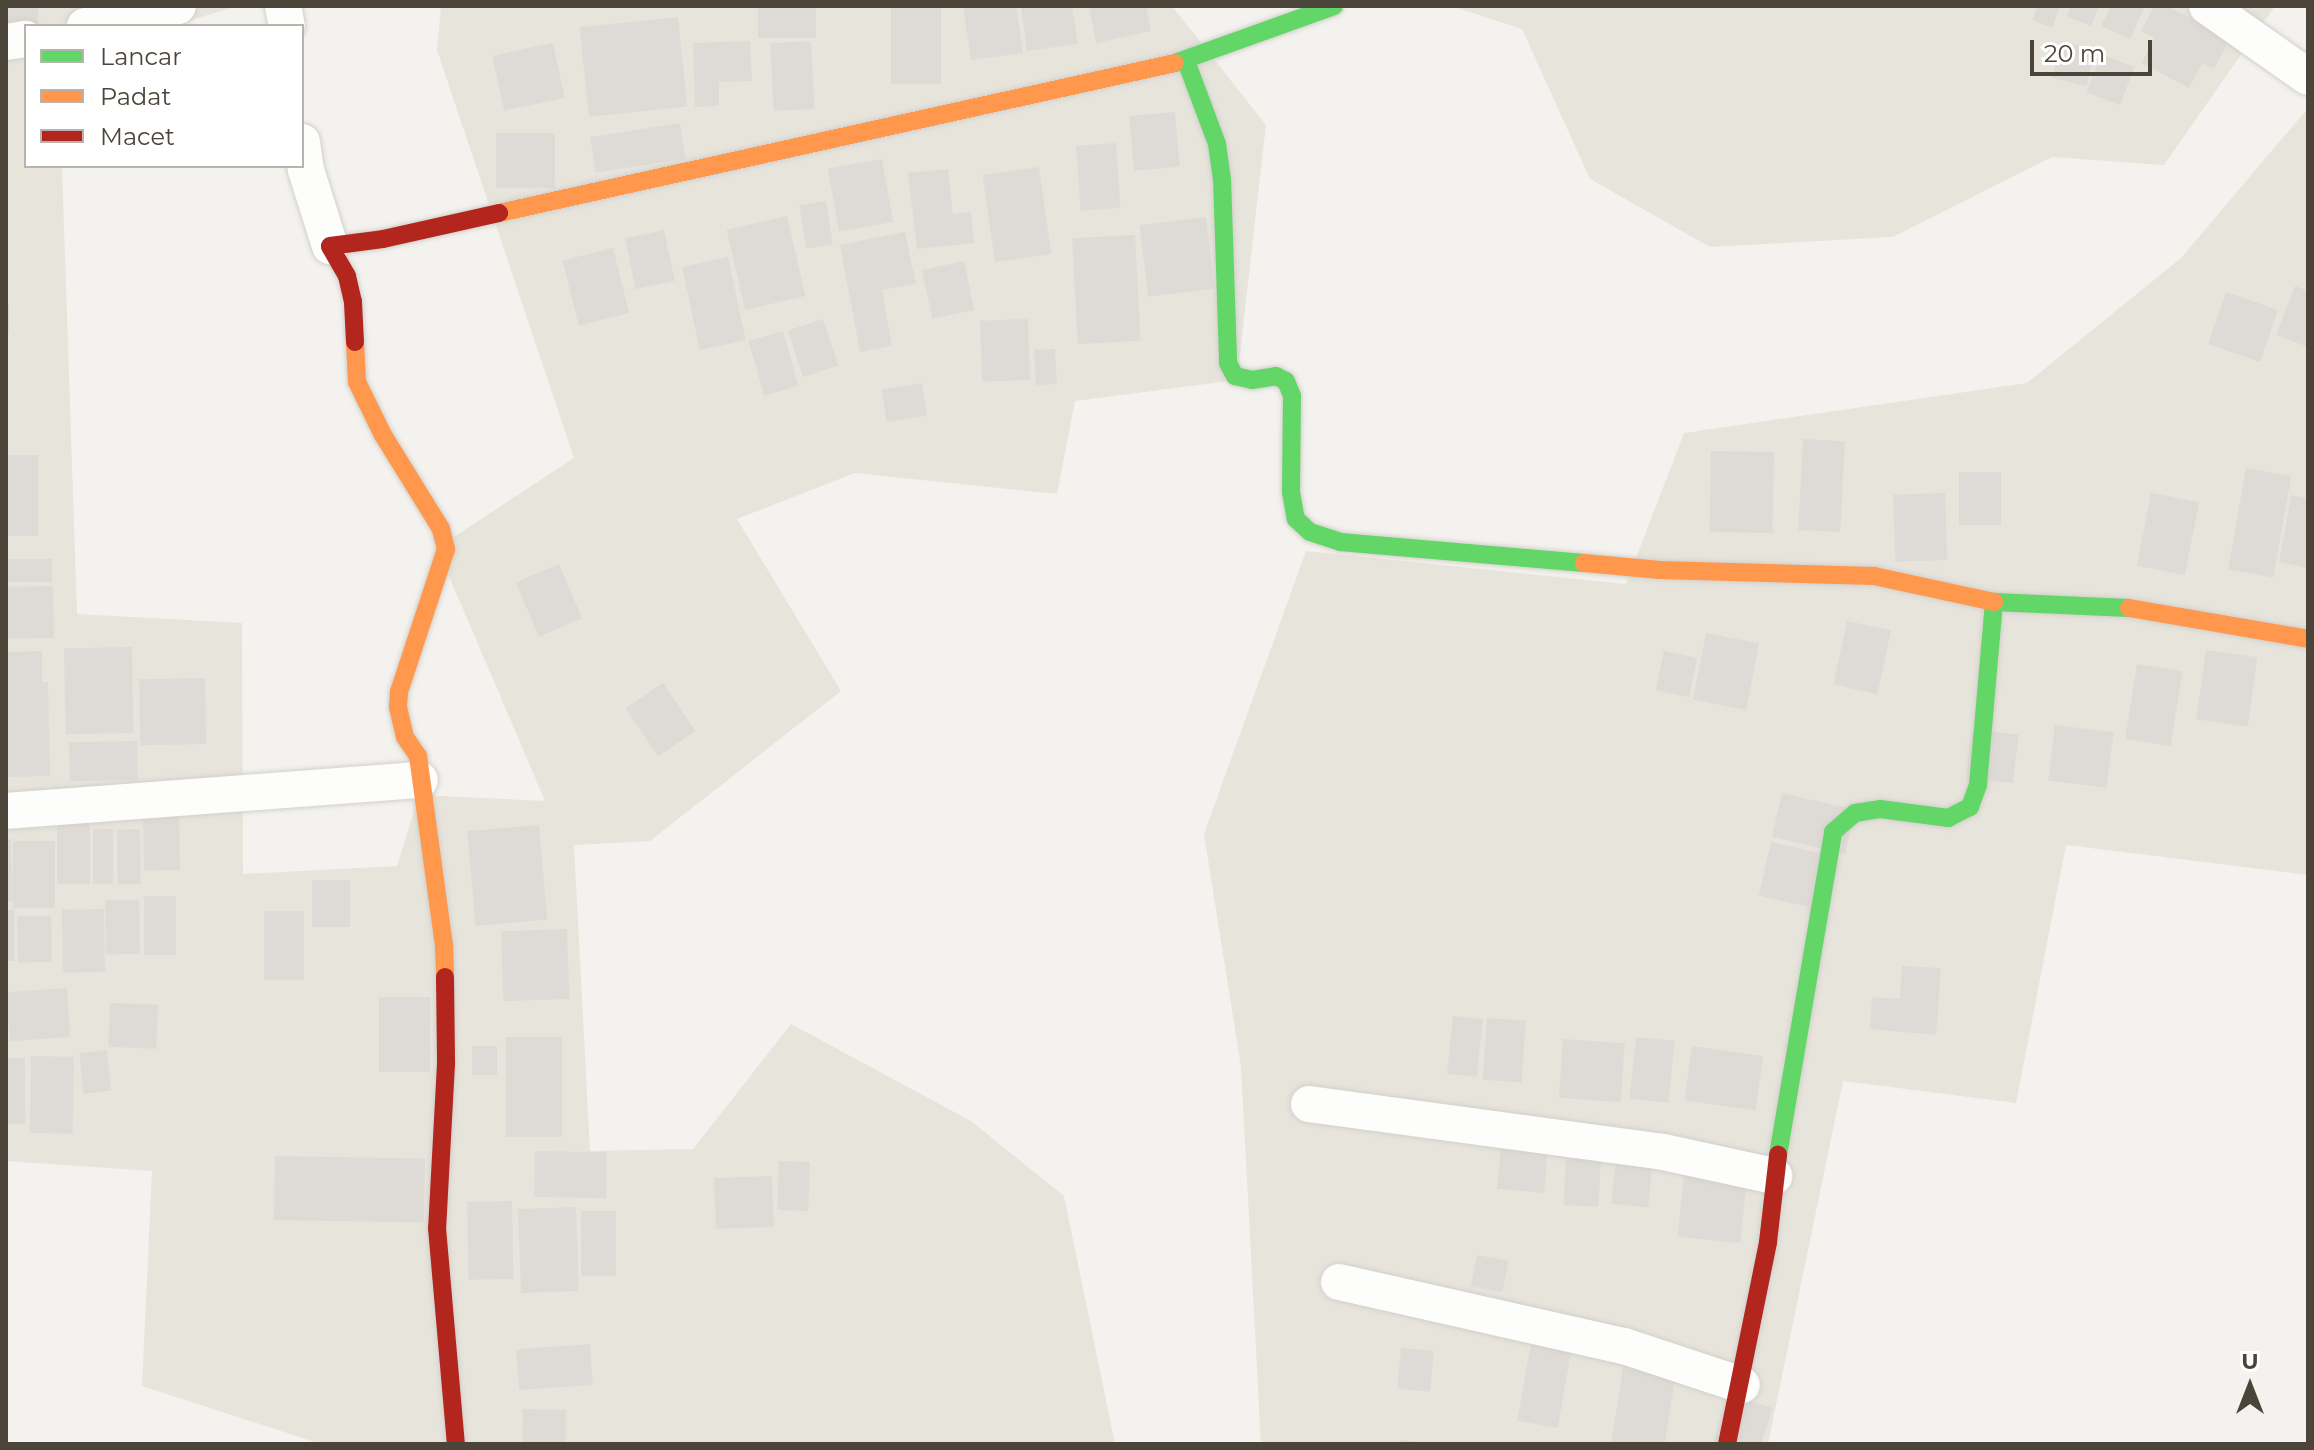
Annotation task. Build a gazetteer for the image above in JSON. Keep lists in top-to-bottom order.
{
  "legend": ["Lancar", "Padat", "Macet"],
  "scale_bar": "20 m",
  "north": "top"
}
